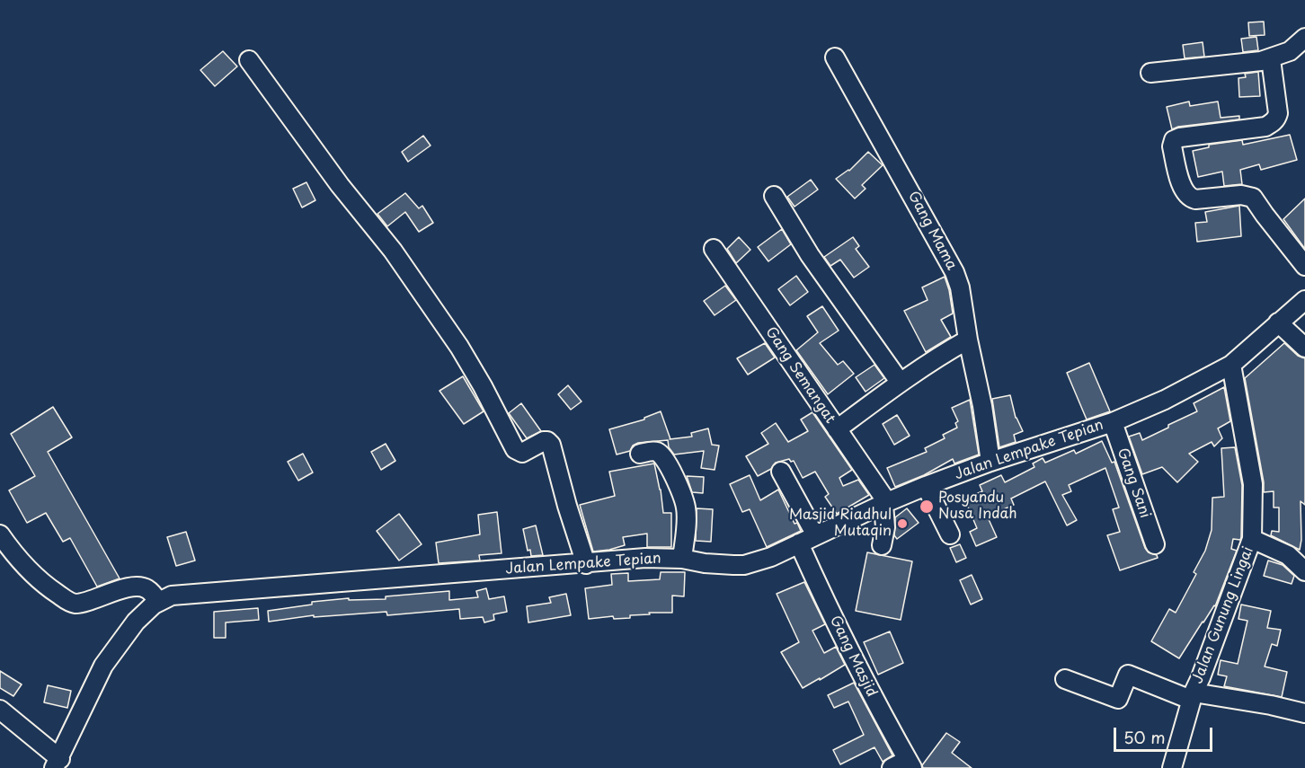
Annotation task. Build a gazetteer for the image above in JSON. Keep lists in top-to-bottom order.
{
  "streets": {
    "street": [
      "Gang Mama",
      "Gang Semangat",
      "Jalan Lempake Tepian",
      "Gang Sani",
      "Jalan Gunung Lingai",
      "Gang Masjid"
    ]
  },
  "crossings": [
    ["Gang Mama", "Jalan Lempake Tepian"],
    ["Gang Semangat", "Jalan Lempake Tepian"],
    ["Jalan Lempake Tepian", "Gang Sani"],
    ["Jalan Lempake Tepian", "Jalan Gunung Lingai"],
    ["Jalan Lempake Tepian", "Gang Masjid"]
  ],
  "places": ["Posyandu Nusa Indah", "Masjid Riadhul Mutaqin"],
  "scale_bar": "50 m"
}
